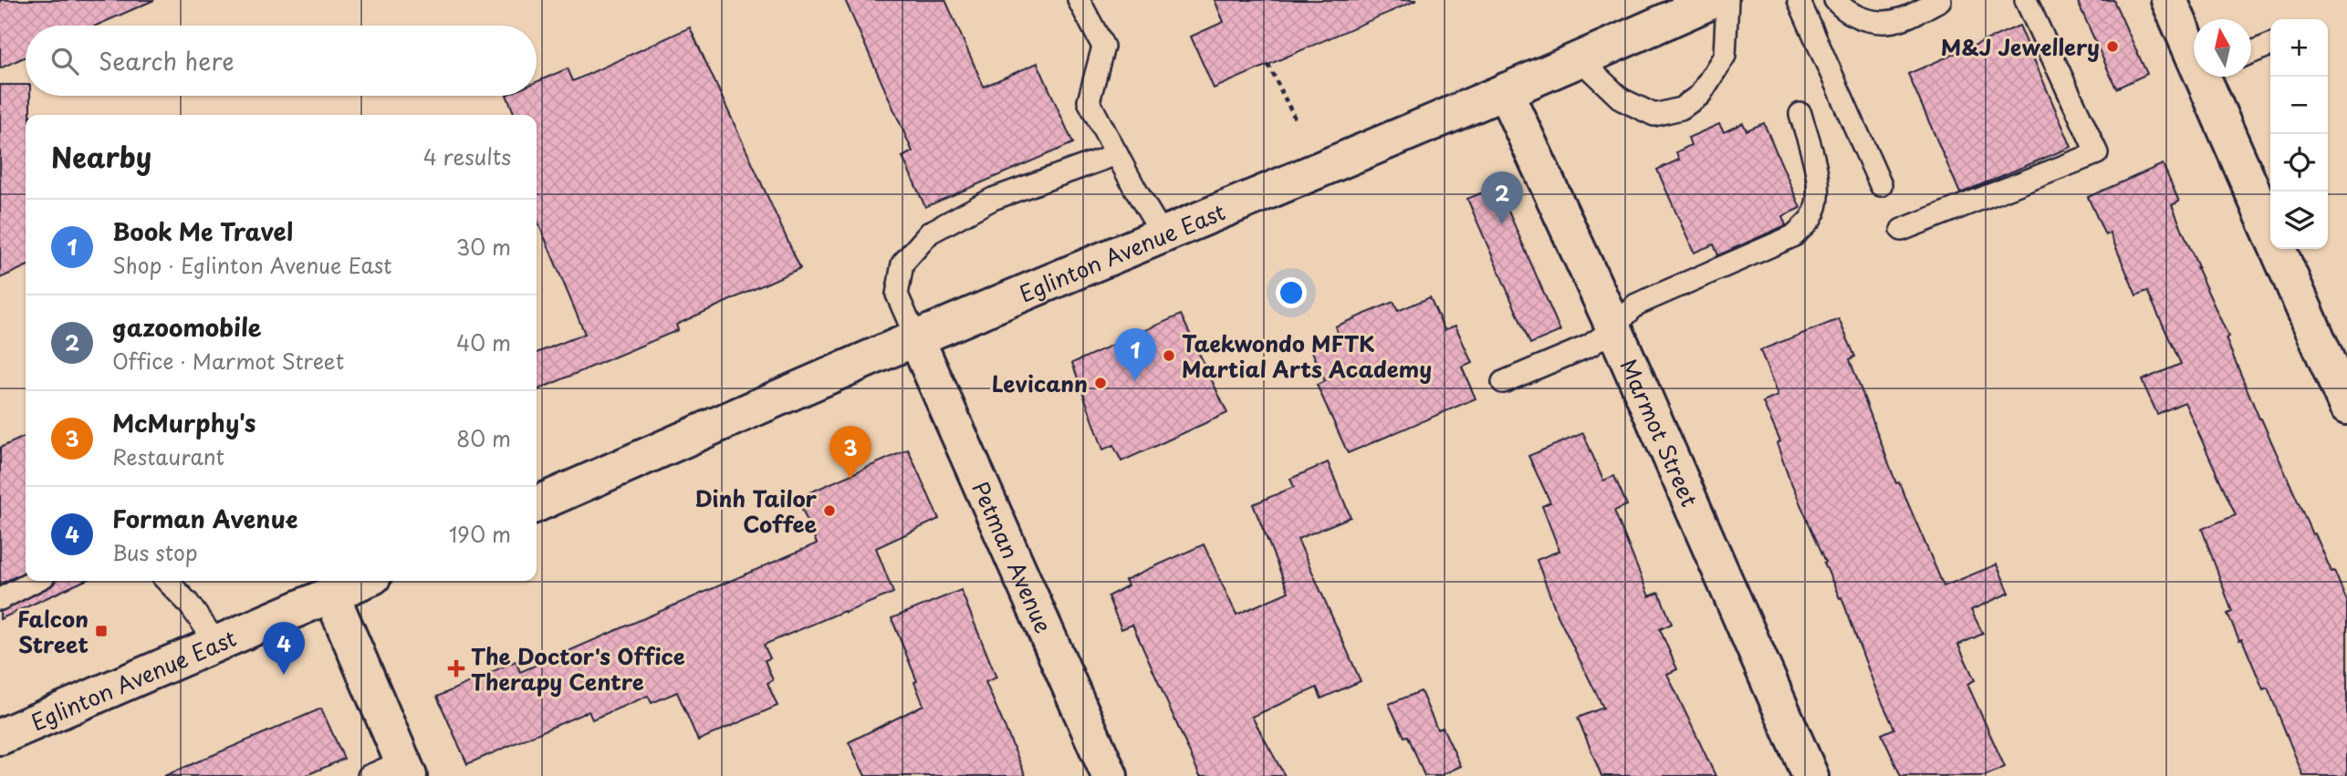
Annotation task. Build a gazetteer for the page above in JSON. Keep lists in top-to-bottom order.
{
  "streets": {
    "street": ["Eglinton Avenue East", "Marmot Street", "Petman Avenue"]
  },
  "crossings": [
    ["Eglinton Avenue East", "Marmot Street"],
    ["Eglinton Avenue East", "Petman Avenue"]
  ],
  "places": {
    "other": [
      "M&J Jewellery",
      "Taekwondo MFTK Martial Arts Academy",
      "Levicann",
      "Dinh Tailor Coffee"
    ],
    "transit": ["Falcon Street"],
    "health": ["The Doctor's Office Therapy Centre"]
  },
  "north": "top",
  "page": {
    "map_buttons": ["+", "−"],
    "search": "Search here",
    "heading": ["Nearby", "4 results"],
    "pins": [
      "2",
      "1",
      "3",
      "4"
    ],
    "list": [
      {
        "mark": "1",
        "name": "Book Me Travel",
        "note": "Shop · Eglinton Avenue East",
        "value": "30 m"
      },
      {
        "mark": "2",
        "name": "gazoomobile",
        "note": "Office · Marmot Street",
        "value": "40 m"
      },
      {
        "mark": "3",
        "name": "McMurphy's",
        "note": "Restaurant",
        "value": "80 m"
      },
      {
        "mark": "4",
        "name": "Forman Avenue",
        "note": "Bus stop",
        "value": "190 m"
      }
    ]
  }
}
